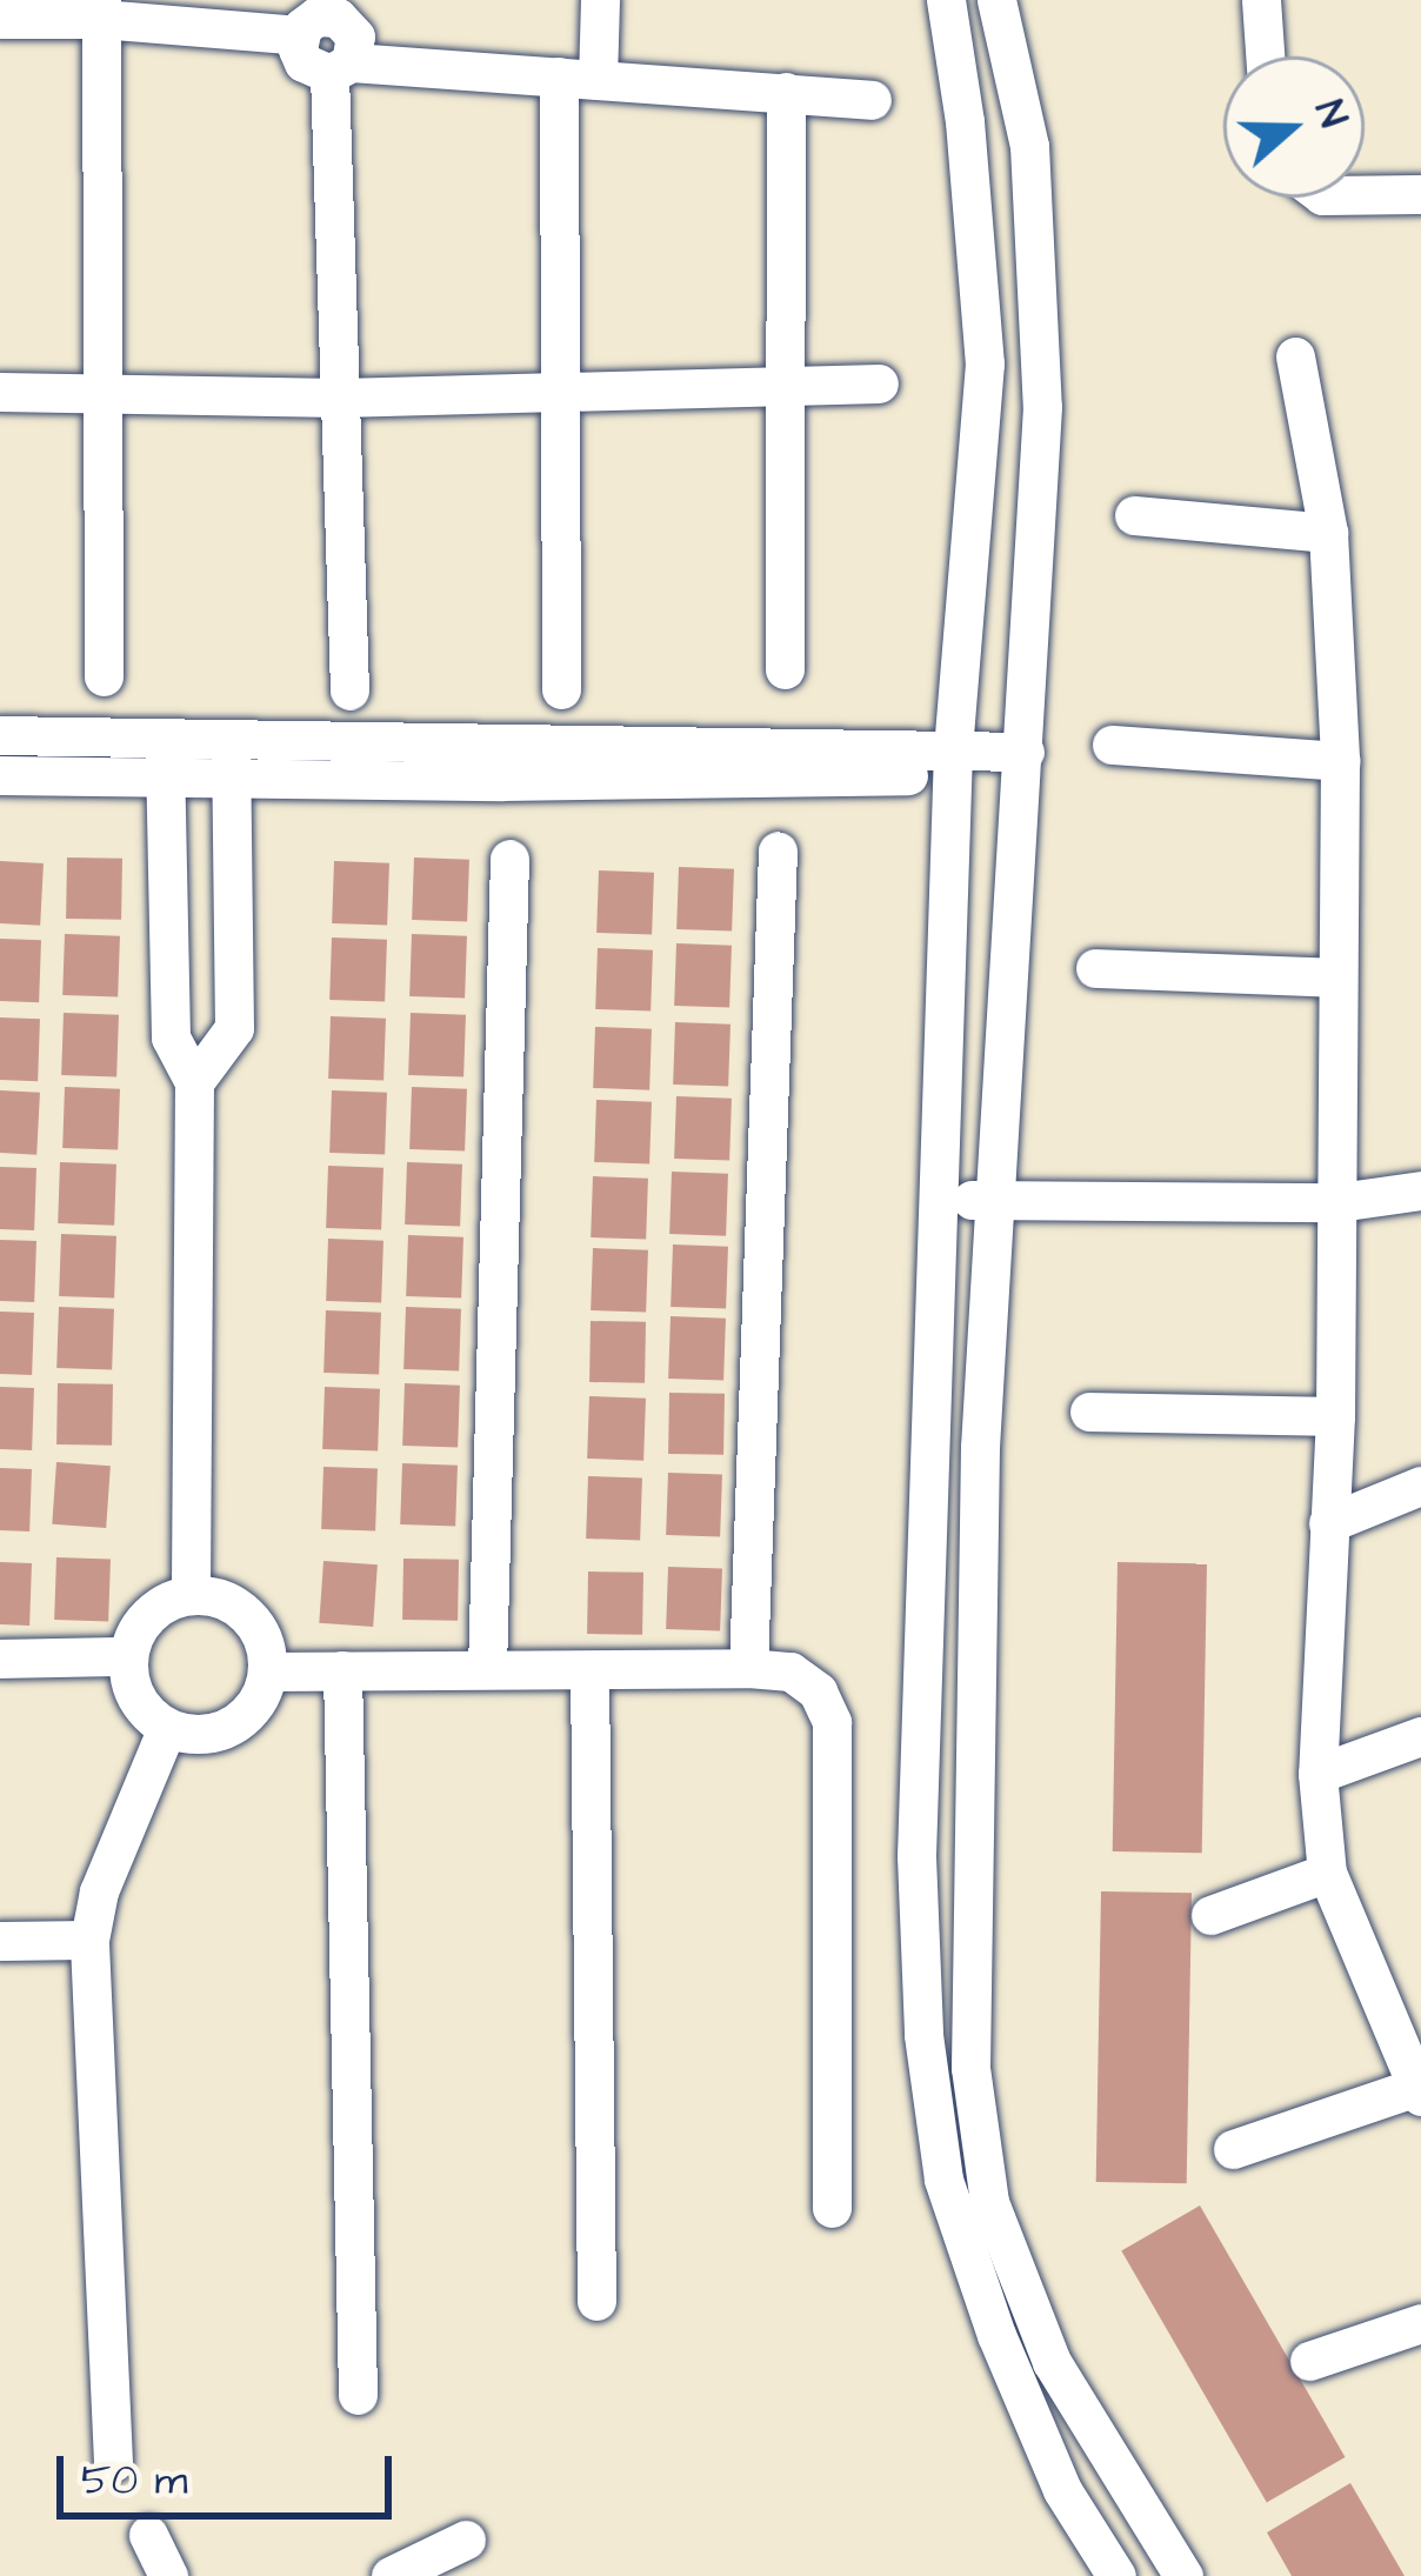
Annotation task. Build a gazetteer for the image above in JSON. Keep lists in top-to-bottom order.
{
  "scale_bar": "50 m",
  "north": "right"
}
